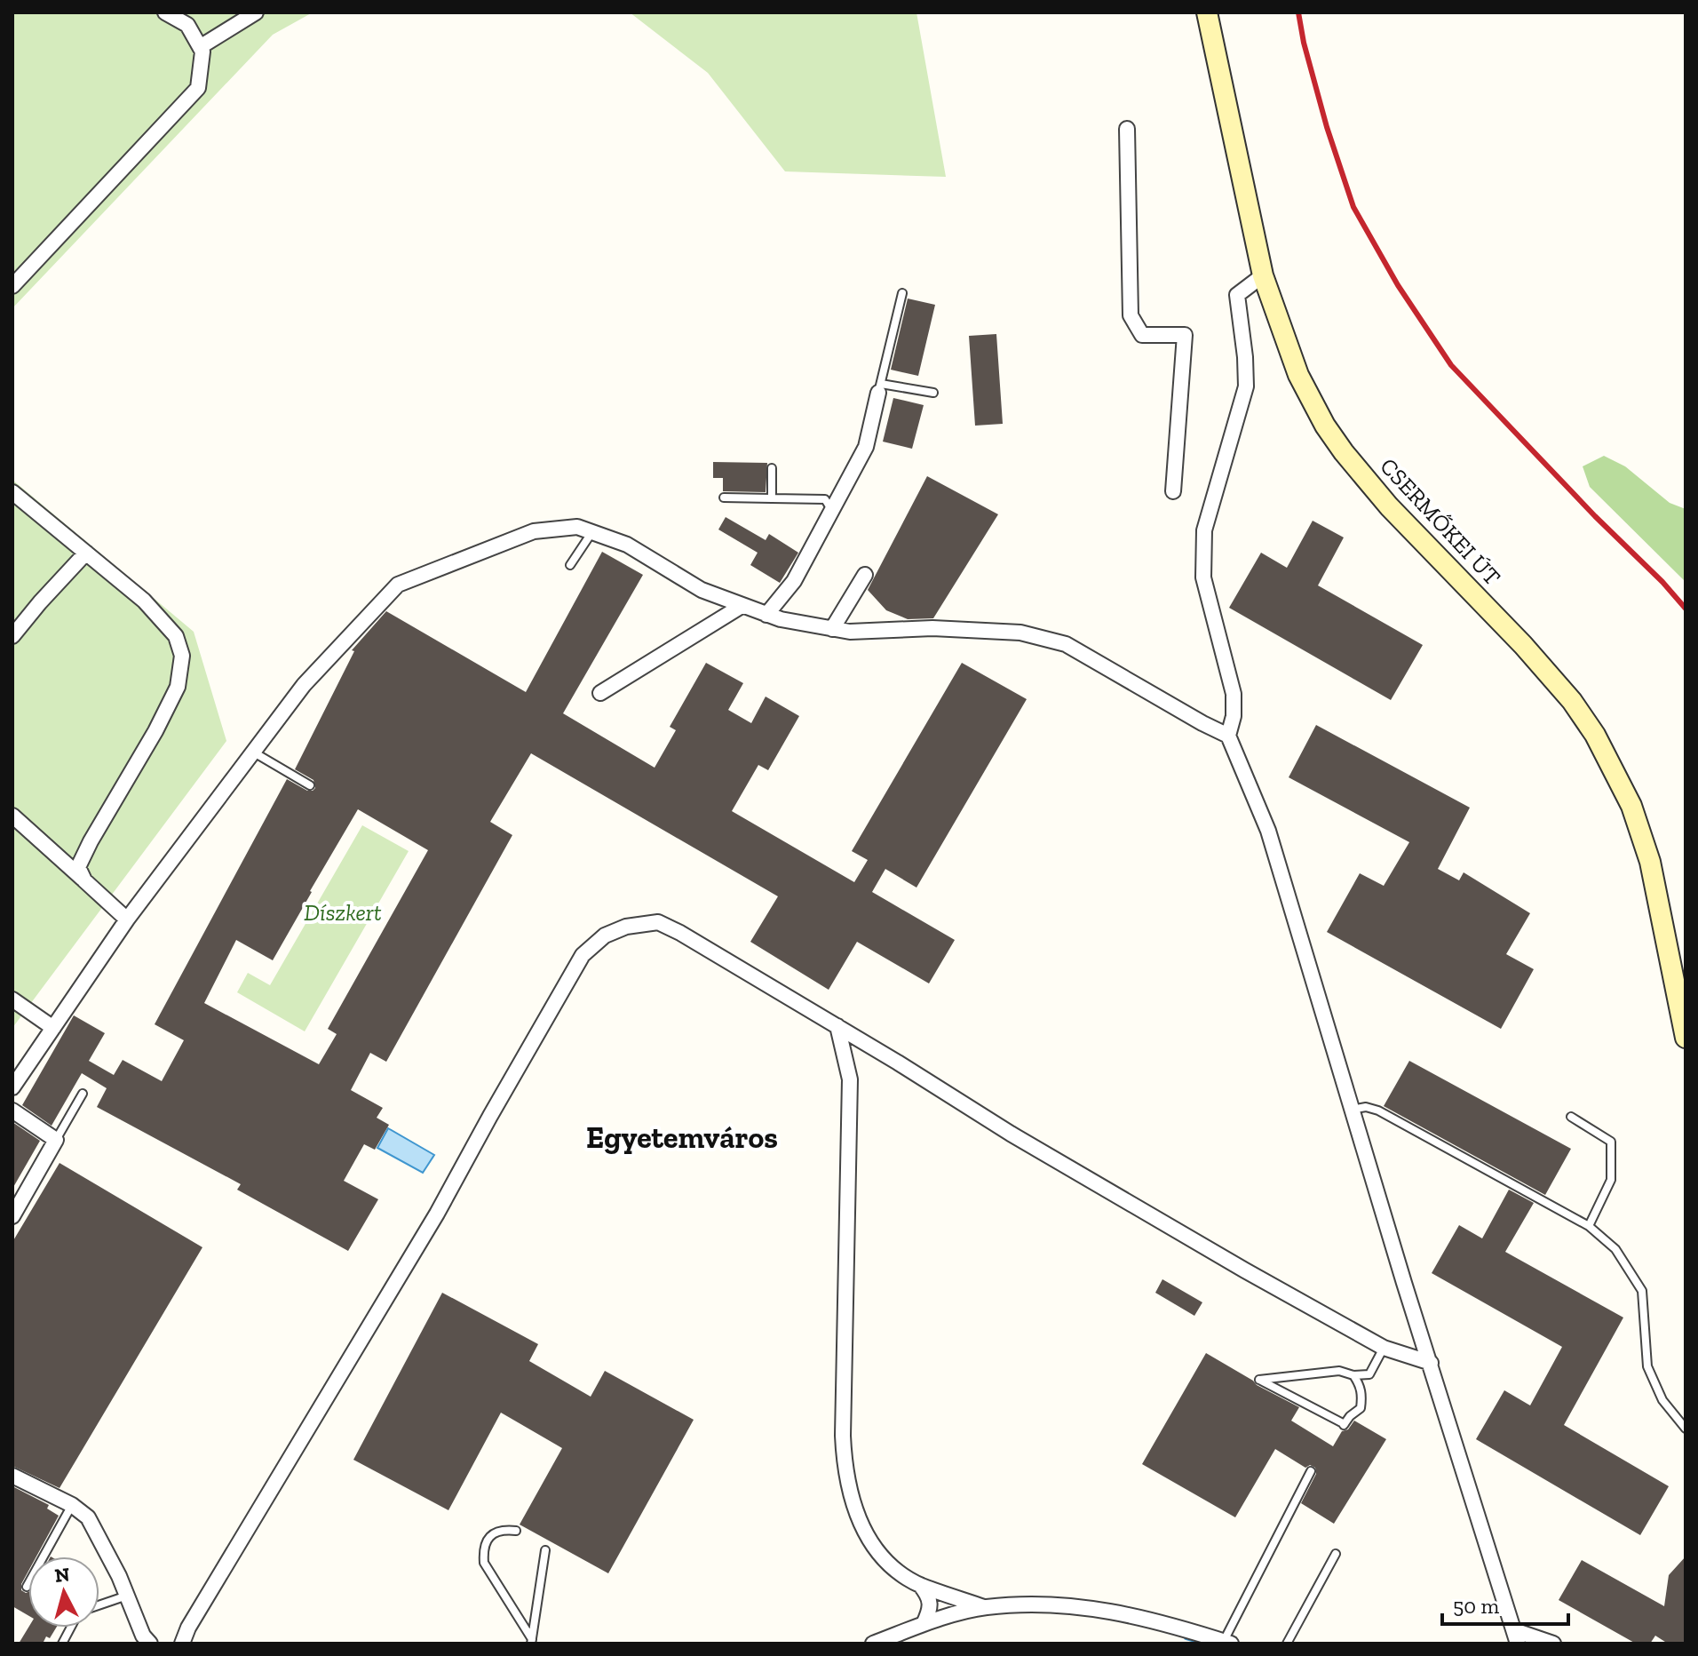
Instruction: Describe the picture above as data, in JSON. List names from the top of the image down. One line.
{"streets":{"main road":["CSERMŐKEI ÚT"]},"districts":["Egyetemváros"],"parks":["Díszkert"],"scale_bar":"50 m","north":"top"}
